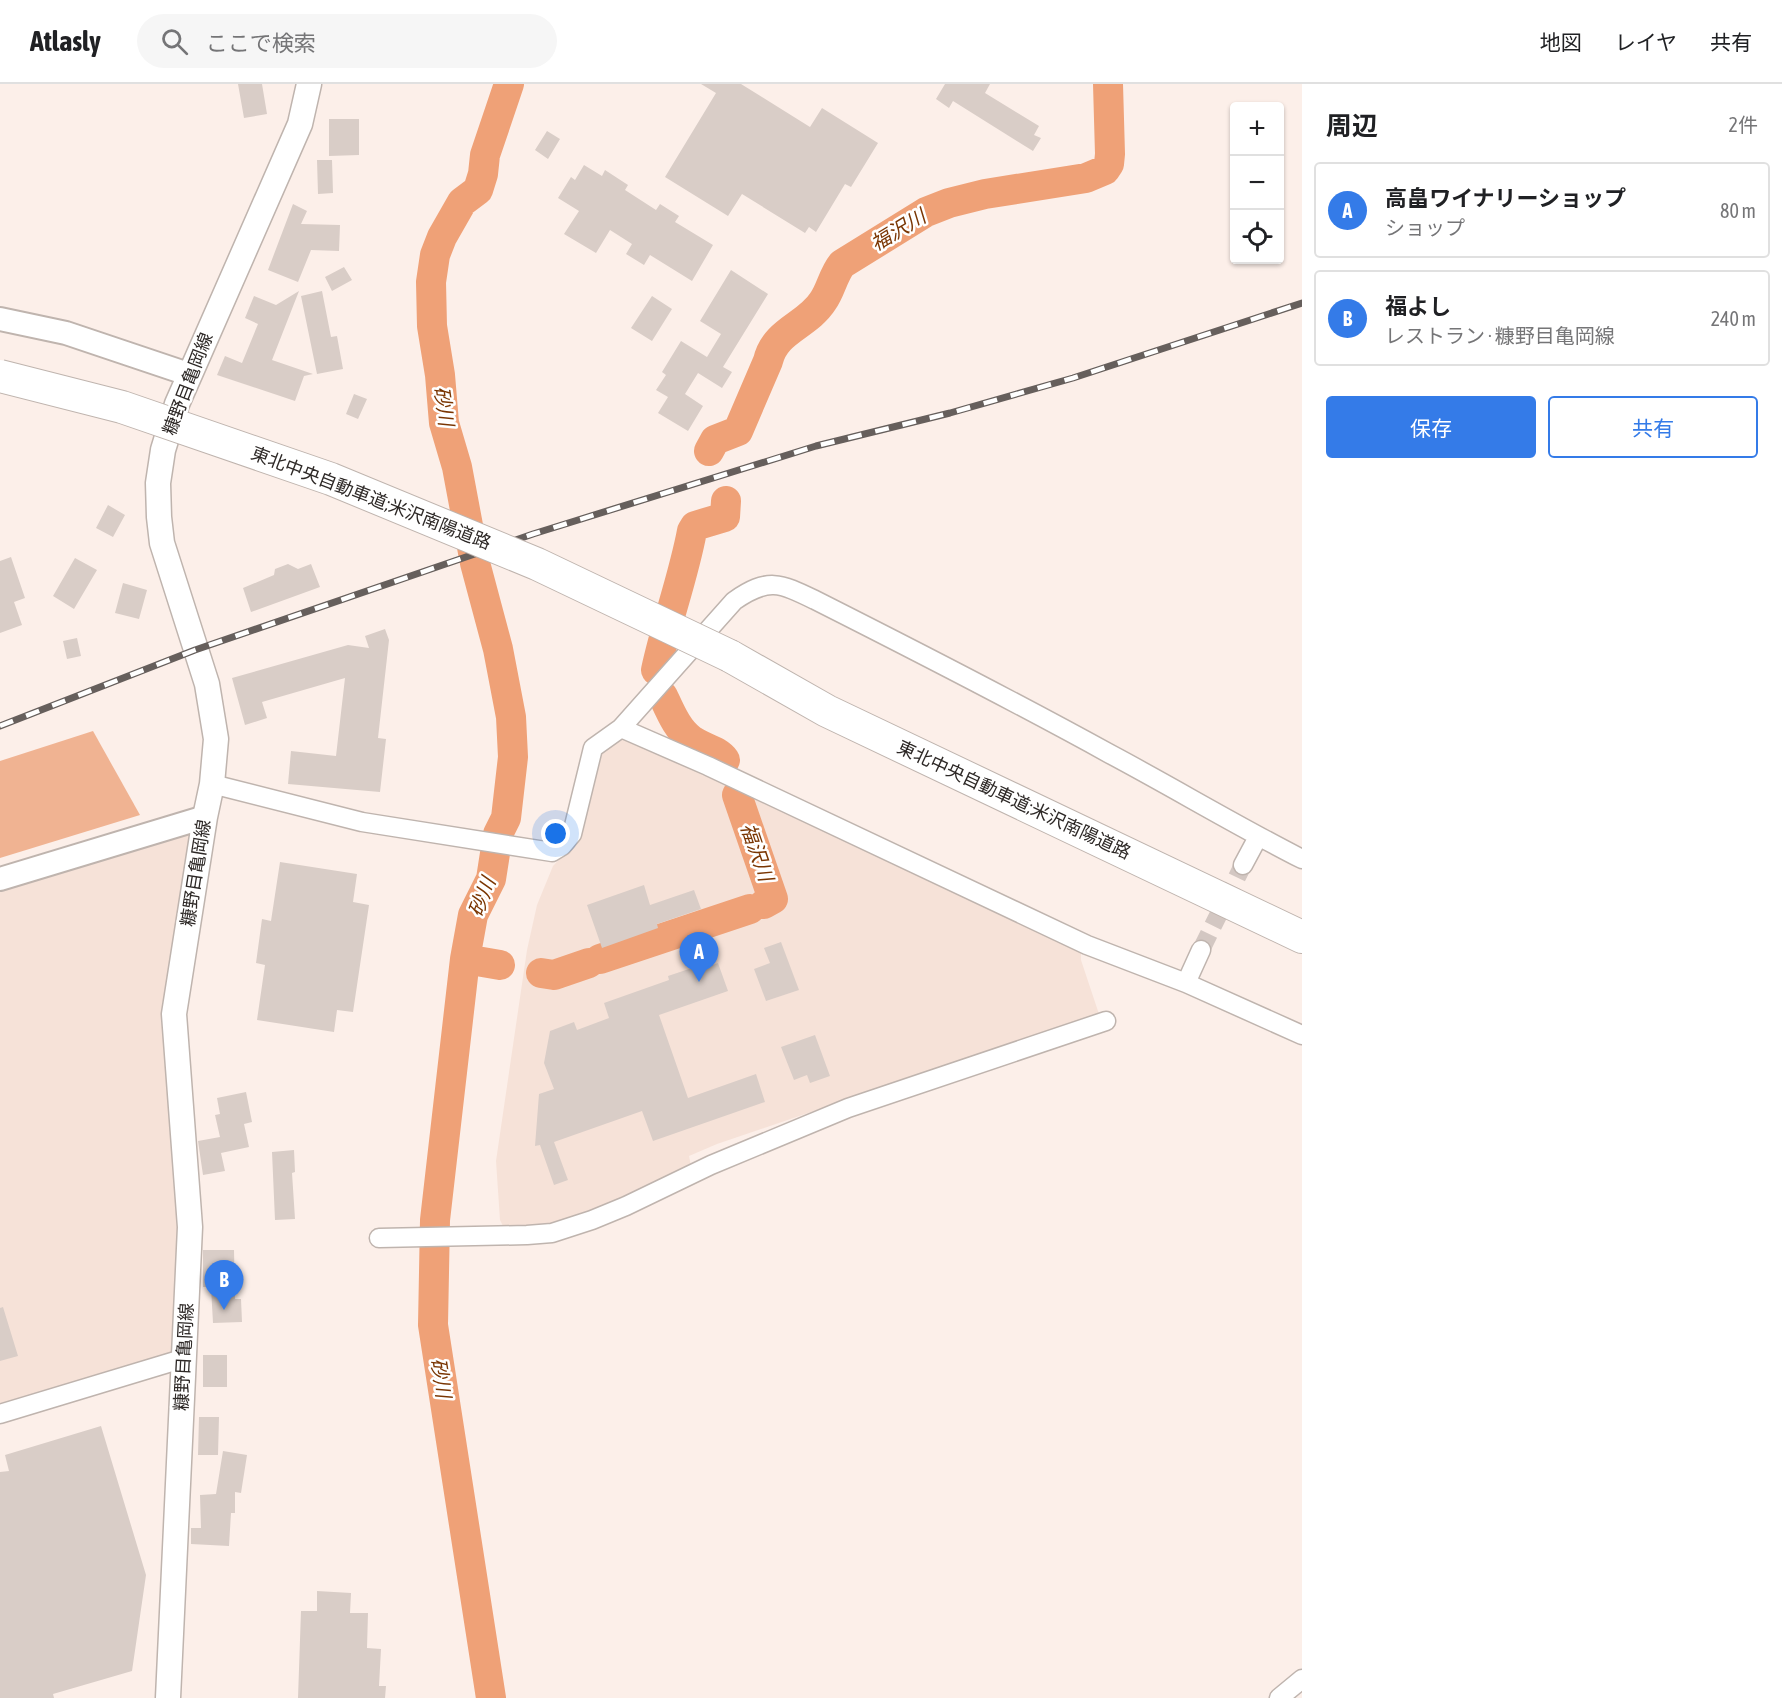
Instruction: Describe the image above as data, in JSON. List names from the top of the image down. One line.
{"streets":{"highway":["東北中央自動車道;米沢南陽道路"],"main road":["糠野目亀岡線"]},"water":["福沢川","砂川"],"page":{"header":"Atlasly","search":"ここで検索","nav":["地図","レイヤ","共有"],"heading":["周辺","2件"],"map_buttons":["+","−"],"list":[{"mark":"A","name":"高畠ワイナリーショップ","note":"ショップ","value":"80 m"},{"mark":"B","name":"福よし","note":"レストラン · 糠野目亀岡線","value":"240 m"}],"buttons":["保存","共有"],"pins":["A","B"]}}
